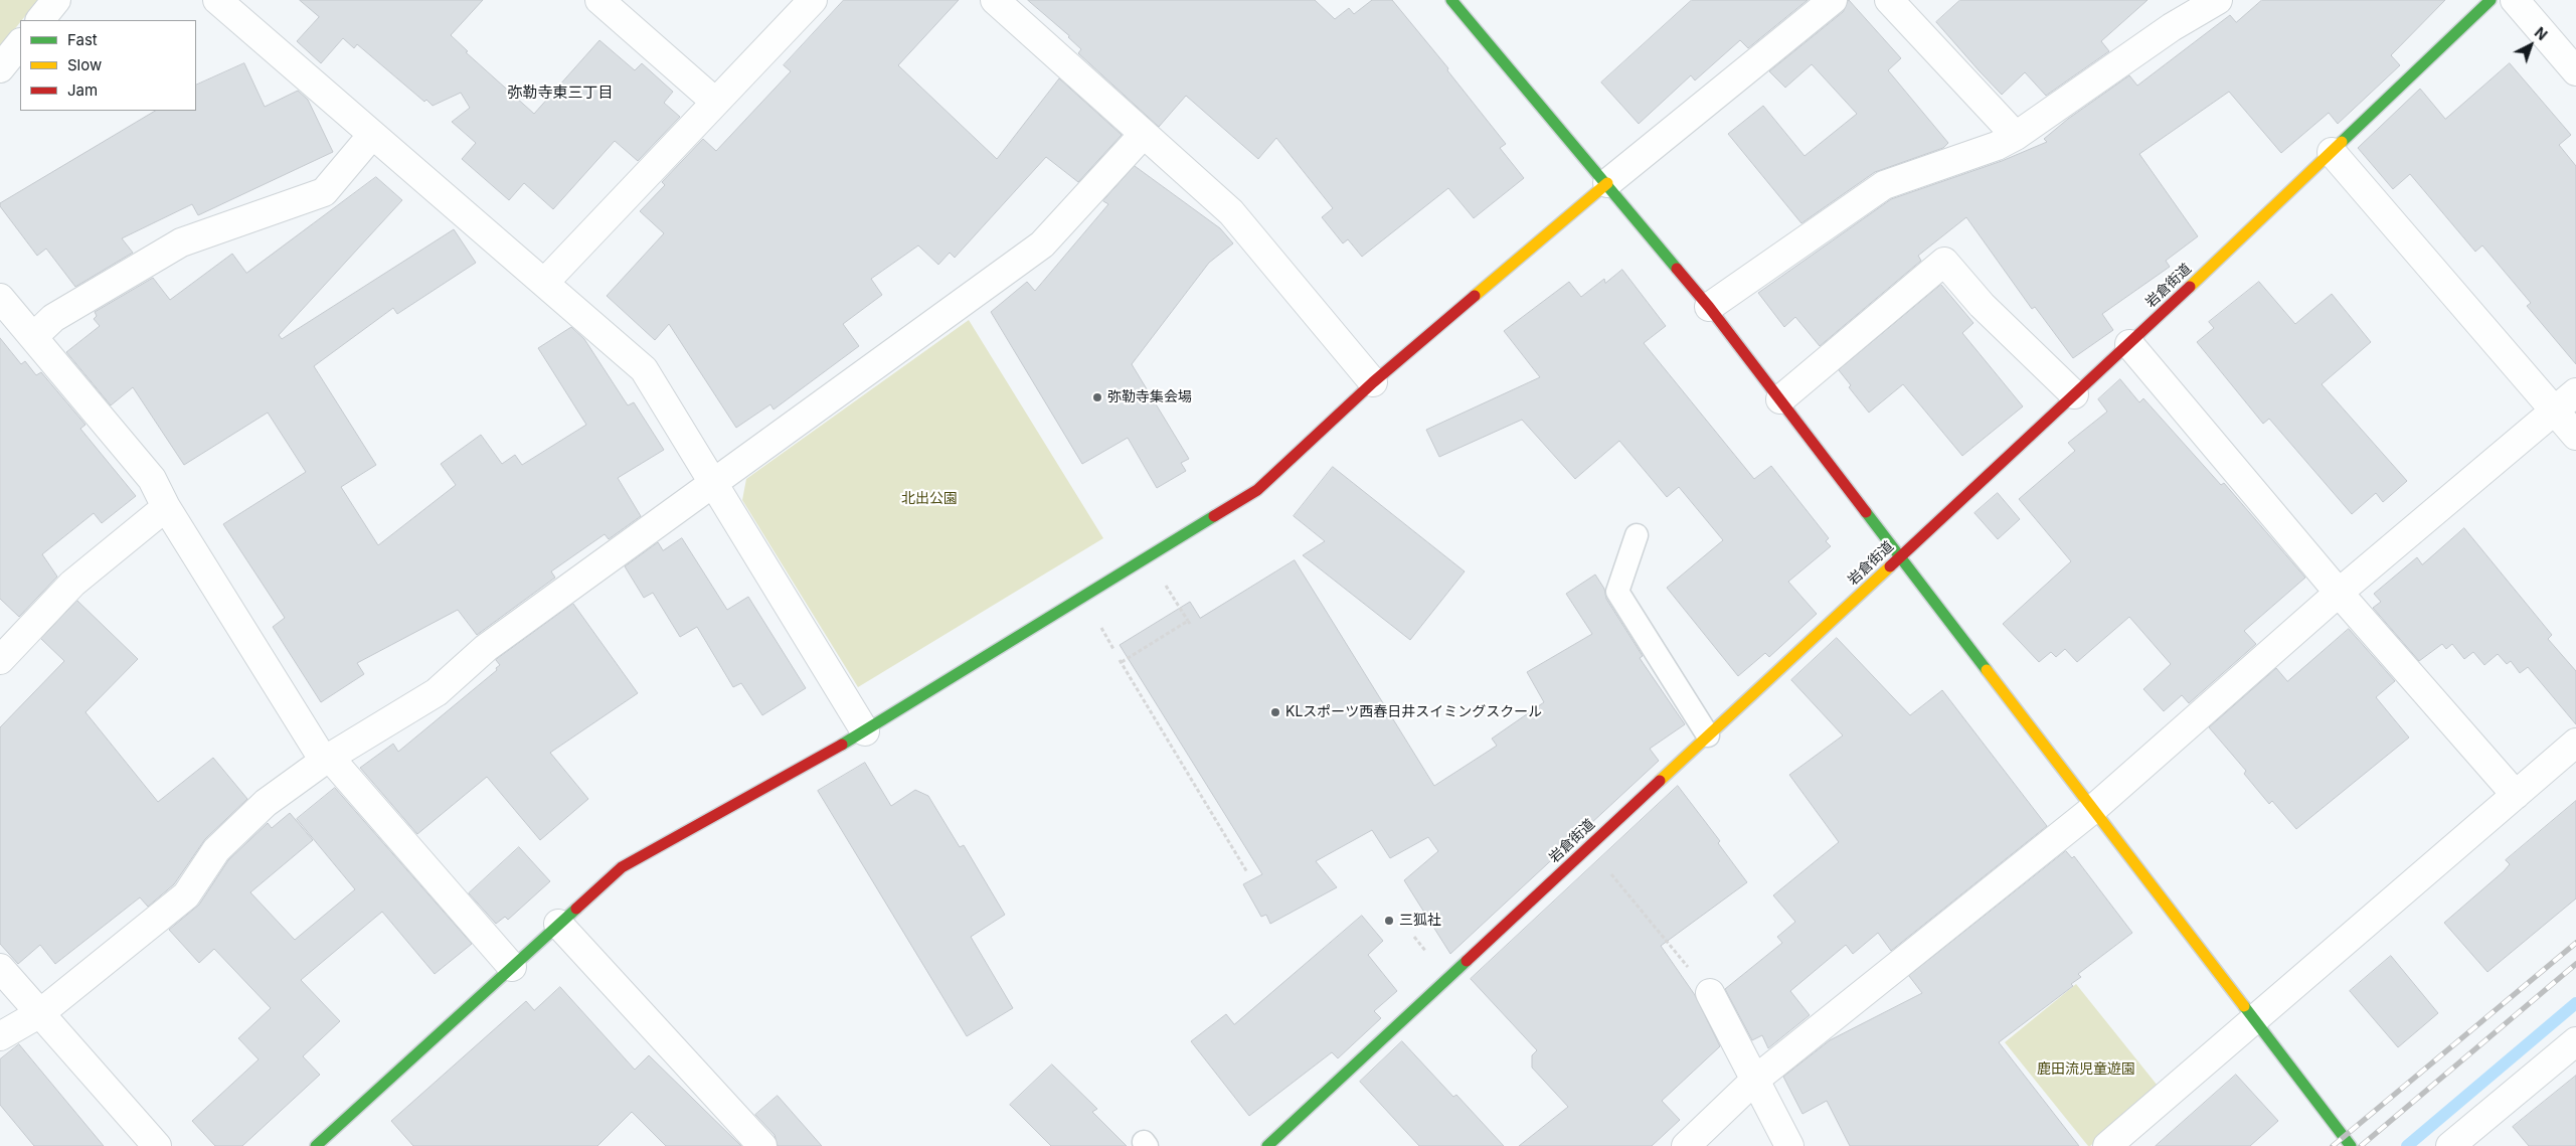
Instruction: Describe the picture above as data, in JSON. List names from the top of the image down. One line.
{"streets":{"street":["岩倉街道"]},"districts":["弥勒寺東三丁目"],"parks":["北出公園","鹿田流児童遊園"],"places":["弥勒寺集会場","KLスポーツ西春日井スイミングスクール","三狐社"],"legend":["Fast","Slow","Jam"],"north":"top right"}
